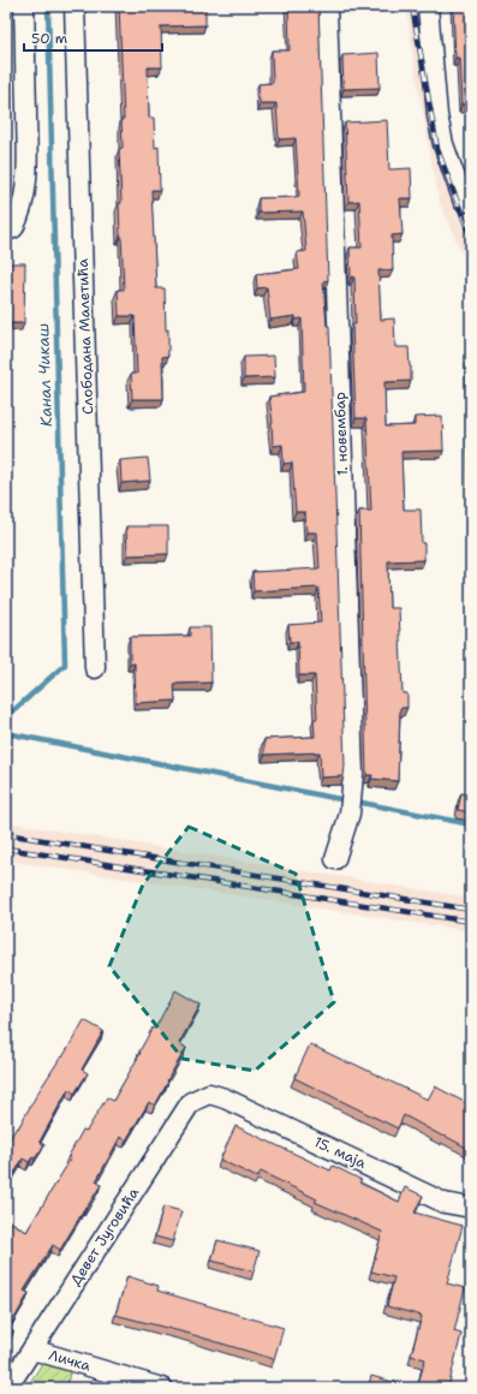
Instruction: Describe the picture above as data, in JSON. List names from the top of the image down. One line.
{"streets":{"street":["Слободана Малетића","1. новембар","15. маја","Девет Југовића","Личка"]},"crossings":[["15. маја","Девет Југовића"],["Девет Југовића","Личка"]],"water":["Канал Чикаш"],"scale_bar":"50 m"}
